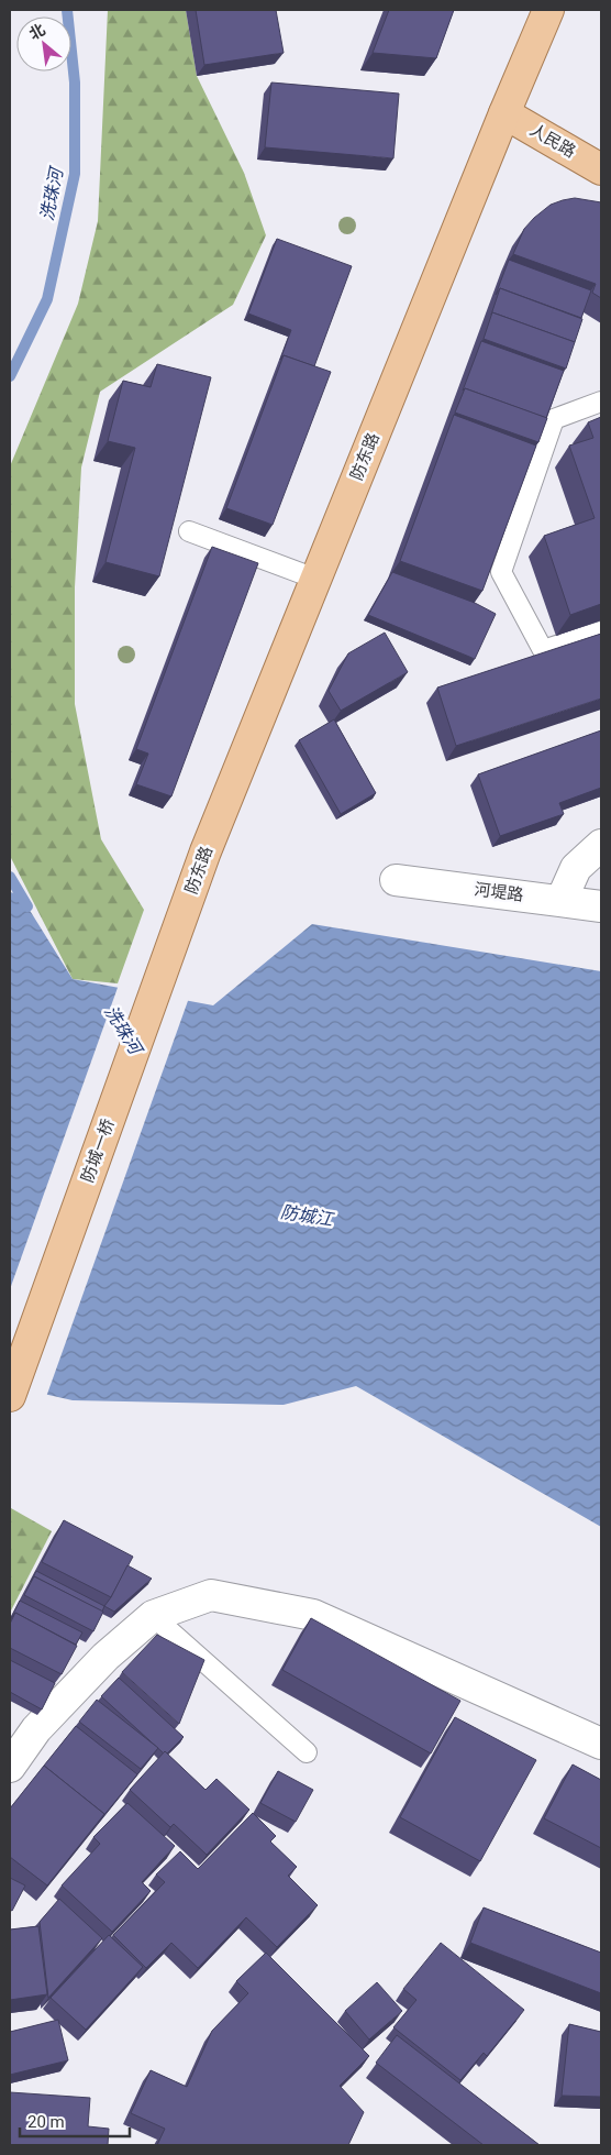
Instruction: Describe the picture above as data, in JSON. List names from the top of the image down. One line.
{"streets":{"main road":["人民路","防东路","防城一桥"],"street":["河堤路"]},"crossings":[["人民路","防东路"],["防东路","防城一桥"]],"water":["洗珠河","防城江"],"scale_bar":"20 m","north":"top left"}
